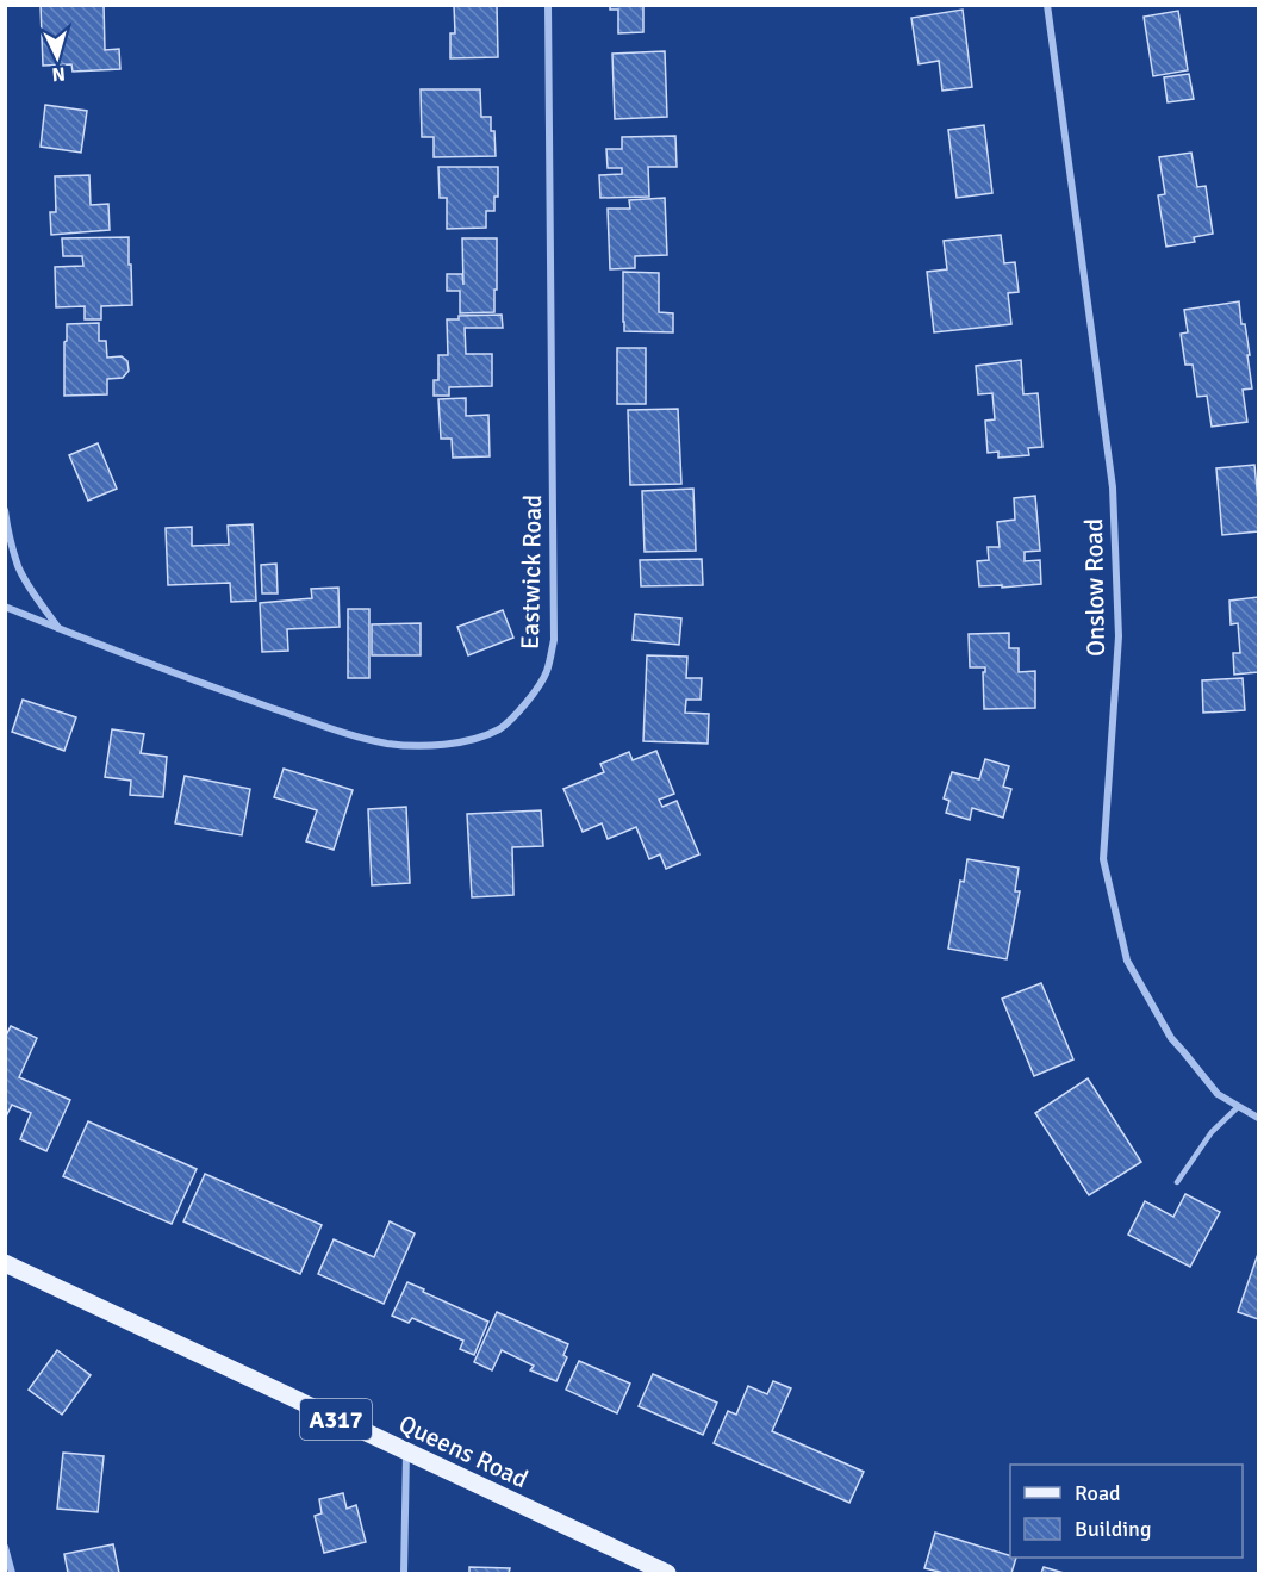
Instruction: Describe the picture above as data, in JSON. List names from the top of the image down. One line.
{"streets":{"main road":["A317","Queens Road"],"street":["Eastwick Road","Onslow Road"]},"legend":["Road","Building"],"north":"bottom"}
